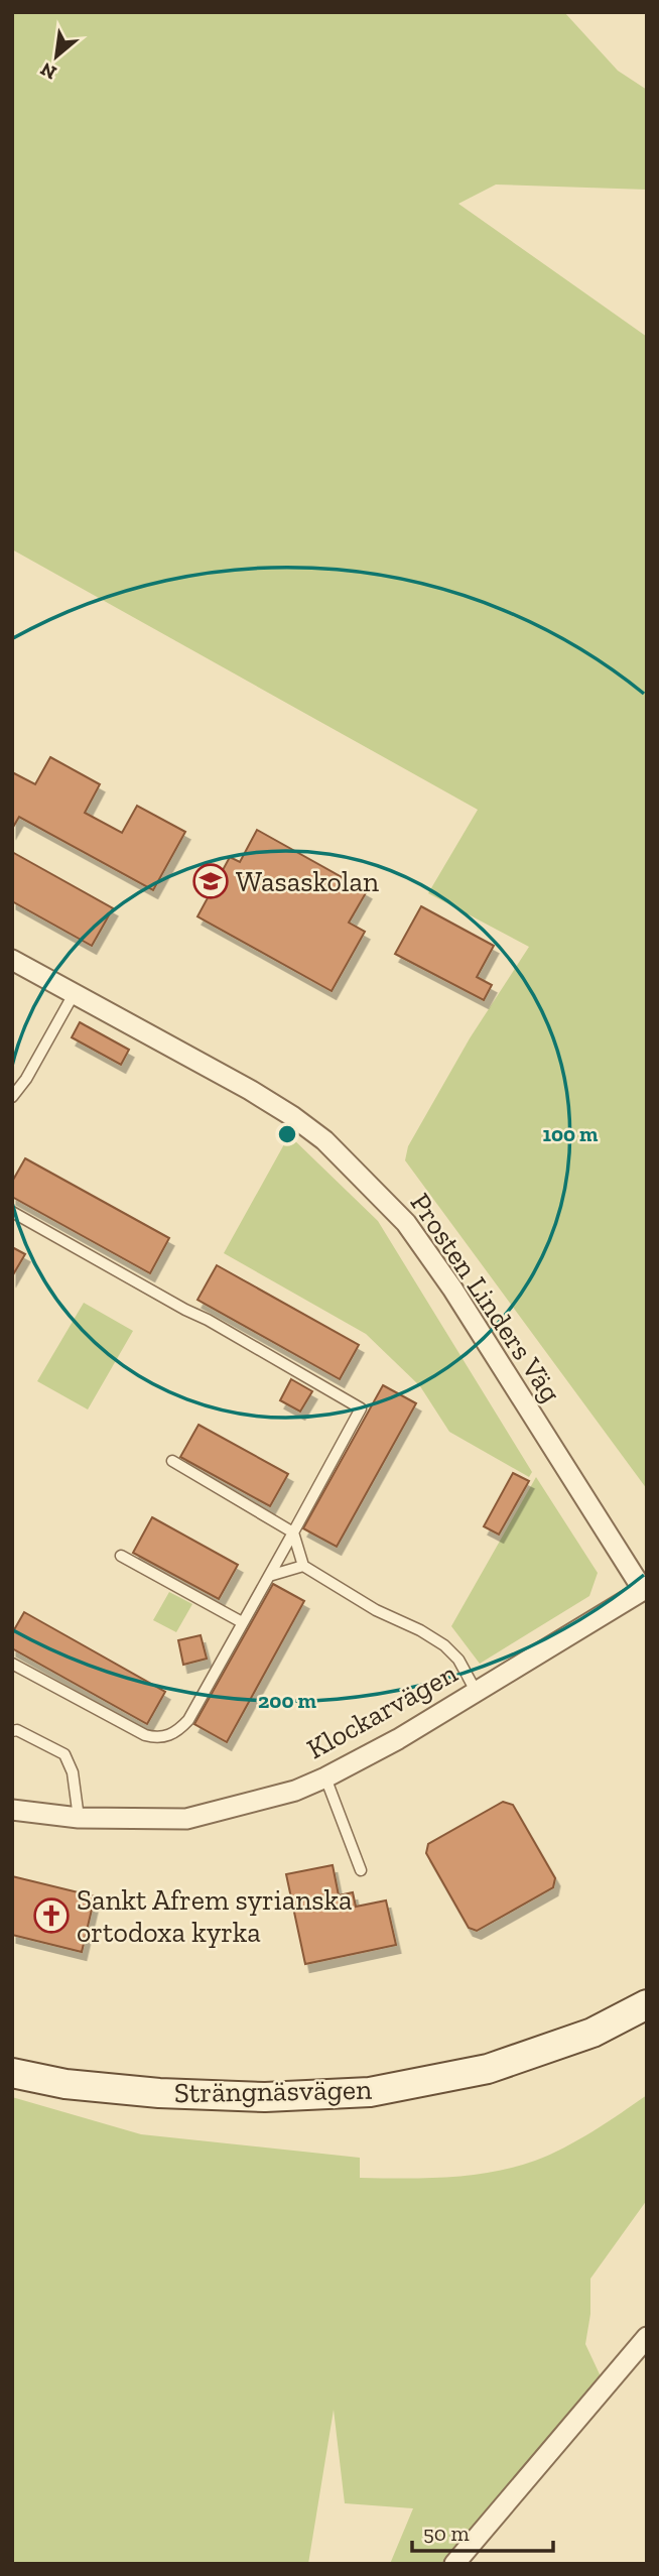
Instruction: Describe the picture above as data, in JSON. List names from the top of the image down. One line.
{"streets":{"main road":["Strängnäsvägen"],"street":["Prosten Linders Väg","Klockarvägen"]},"crossings":[["Prosten Linders Väg","Klockarvägen"]],"places":{"school or university":["Wasaskolan"],"church":["Sankt Afrem syrianska ortodoxa kyrka"]},"scale_bar":"50 m","north":"bottom left","rings":["100 m","200 m"]}
